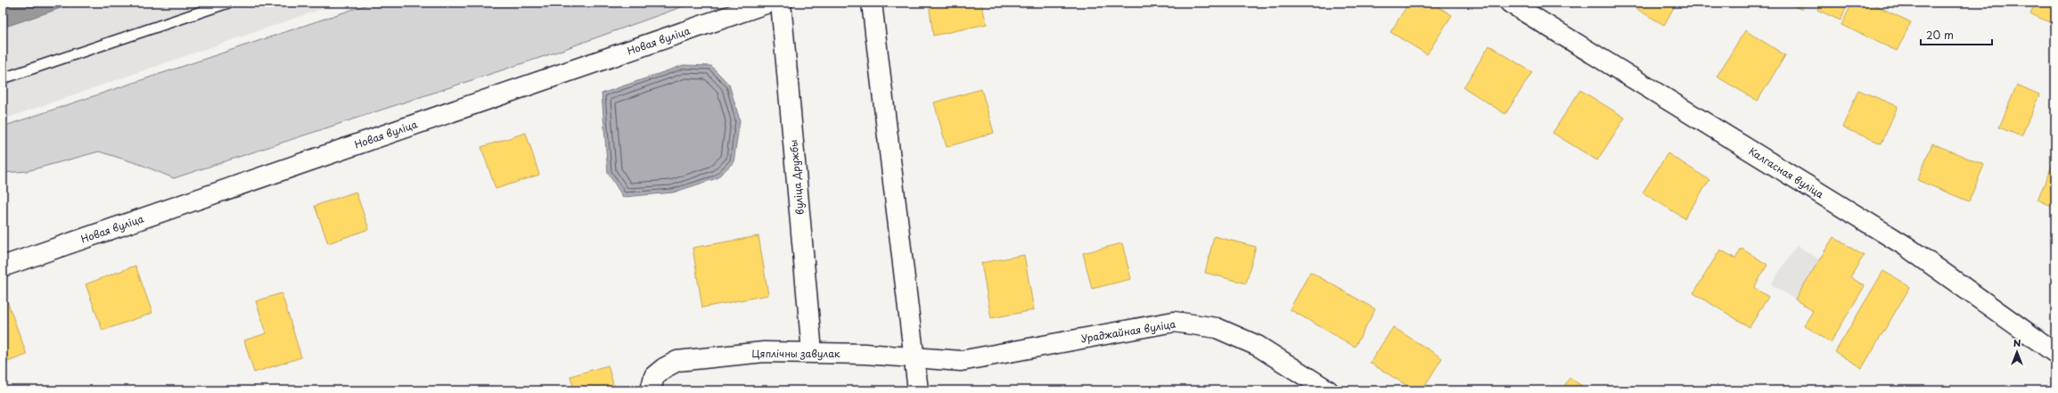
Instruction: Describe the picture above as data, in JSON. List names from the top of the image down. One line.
{"streets":{"street":["Новая вуліца","Калгасная вуліца","вуліца Дружбы","Ураджайная вуліца","Цяплічны завулак"]},"crossings":[["вуліца Дружбы","Цяплічны завулак"],["Ураджайная вуліца","Цяплічны завулак"]],"scale_bar":"20 m","north":"top"}
